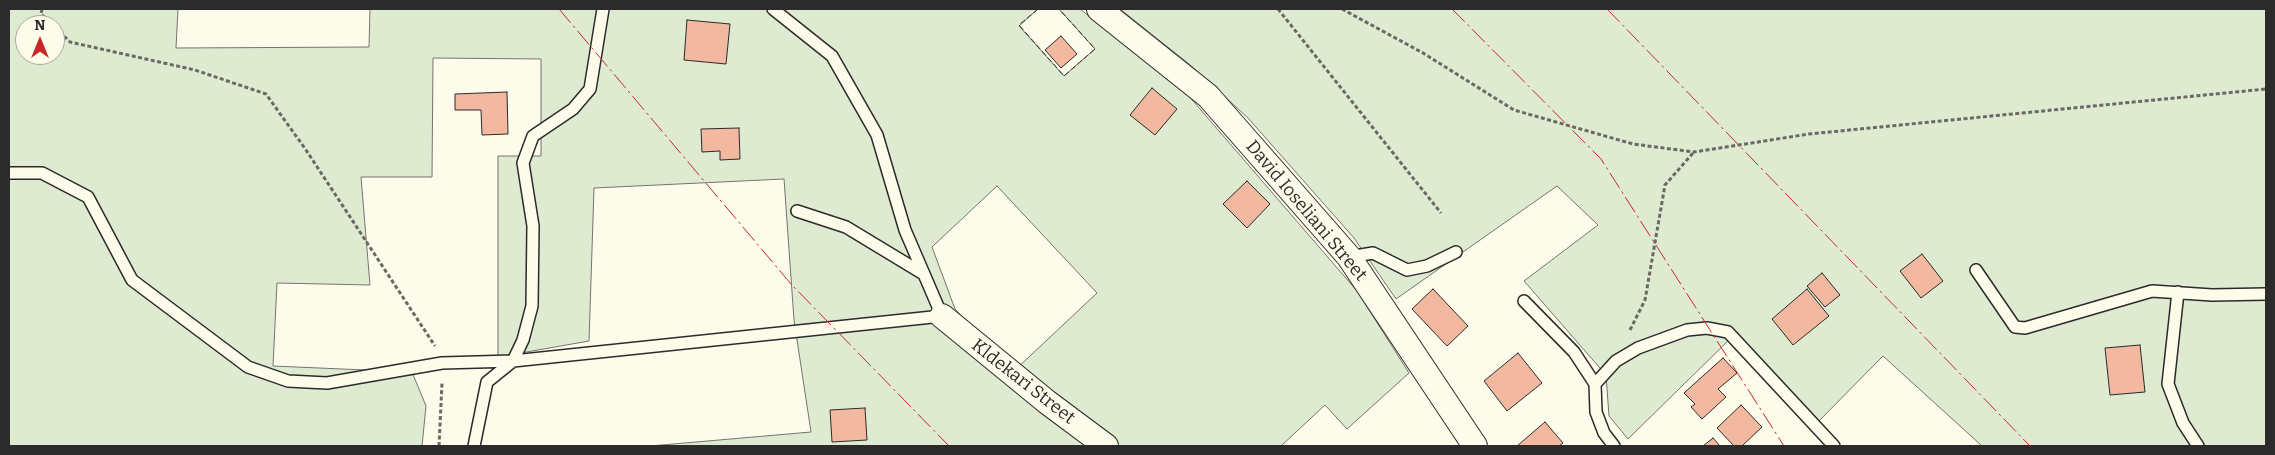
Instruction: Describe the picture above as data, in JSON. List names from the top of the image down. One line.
{"streets":{"street":["David Ioseliani Street","Kldekari Street"]},"north":"top"}
